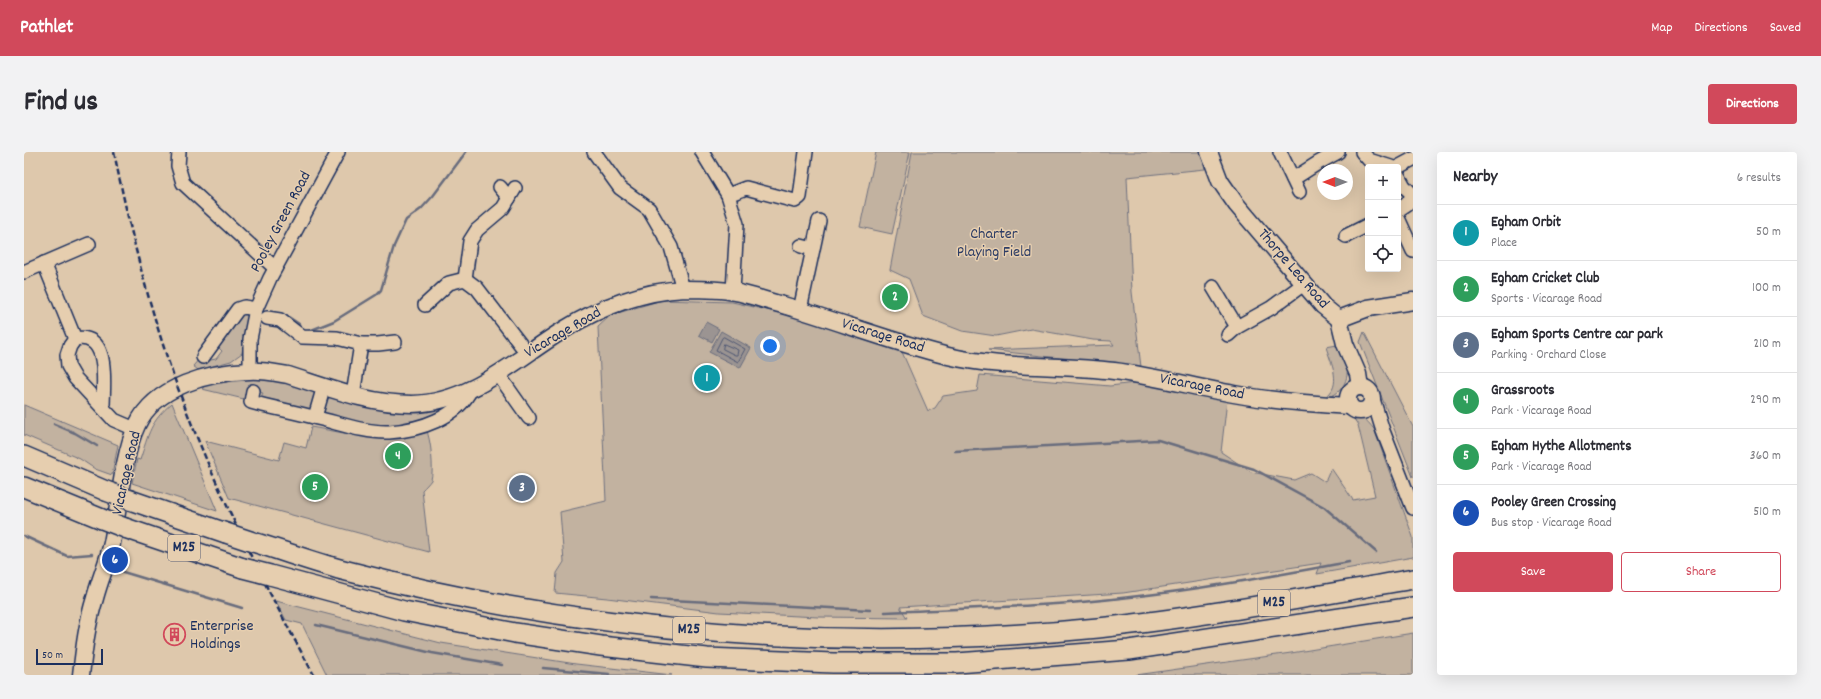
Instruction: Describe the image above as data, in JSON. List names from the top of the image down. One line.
{"streets":{"highway":["M25"],"main road":["Thorpe Lea Road","Vicarage Road"],"street":["Pooley Green Road"]},"crossings":[["Pooley Green Road","Vicarage Road"]],"parks":["Charter Playing Field"],"places":{"building":["Enterprise Holdings"]},"scale_bar":"50 m","north":"left","page":{"header":"Pathlet","nav":["Map","Directions","Saved"],"title":"Find us","buttons":["Directions",["Save","Share"]],"heading":["Nearby","6 results"],"map_buttons":["+","−"],"list":[{"mark":"1","name":"Egham Orbit","note":"Place","value":"50 m"},{"mark":"2","name":"Egham Cricket Club","note":"Sports · Vicarage Road","value":"100 m"},{"mark":"3","name":"Egham Sports Centre car park","note":"Parking · Orchard Close","value":"210 m"},{"mark":"4","name":"Grassroots","note":"Park · Vicarage Road","value":"290 m"},{"mark":"5","name":"Egham Hythe Allotments","note":"Park · Vicarage Road","value":"360 m"},{"mark":"6","name":"Pooley Green Crossing","note":"Bus stop · Vicarage Road","value":"510 m"}],"pins":["2","1","4","5","3","6"],"scale":"50 m"}}
